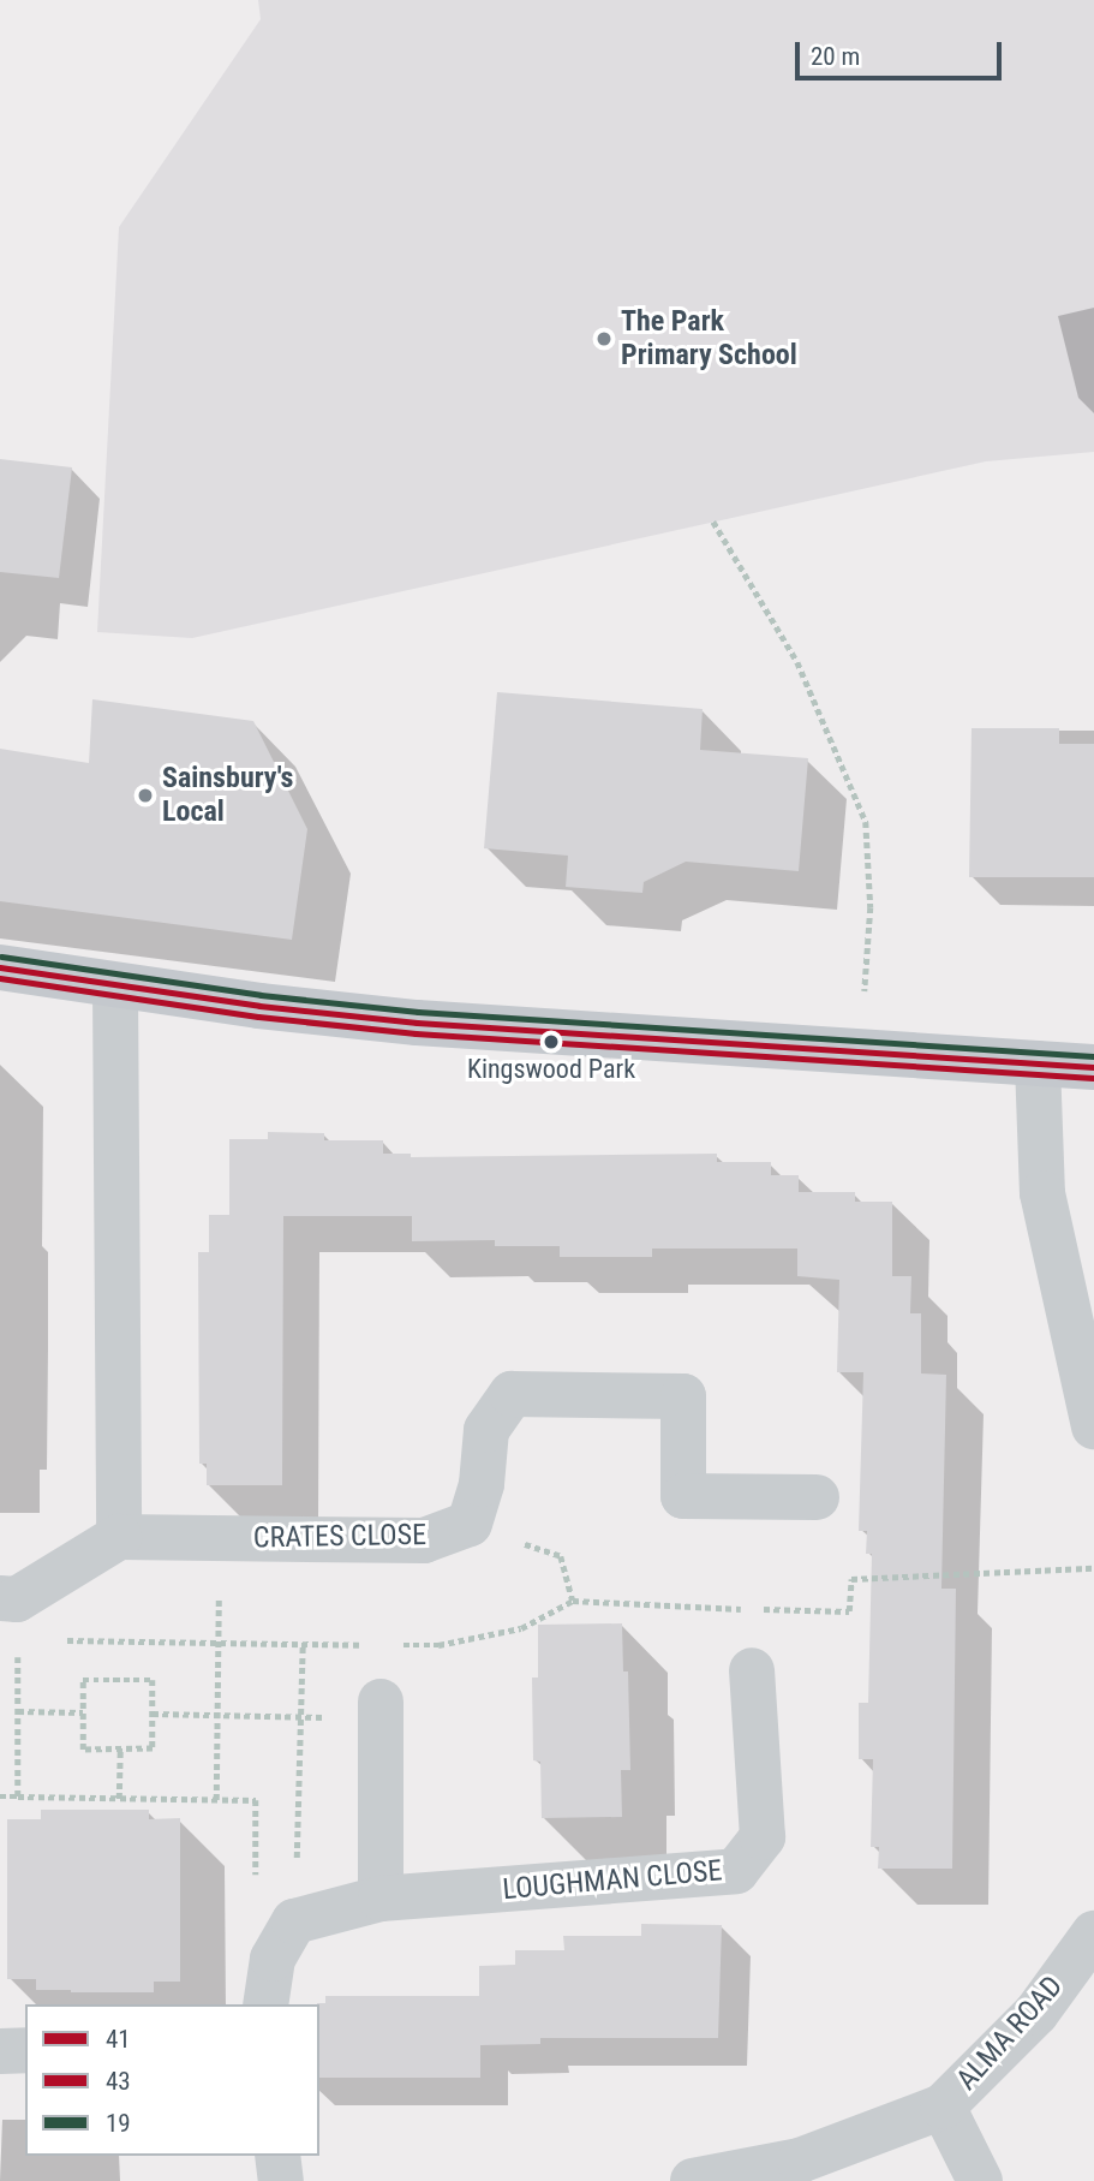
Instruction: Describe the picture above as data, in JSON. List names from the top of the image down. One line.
{"streets":{"street":["CRATES CLOSE","LOUGHMAN CLOSE","ALMA ROAD"]},"places":["The Park Primary School","Sainsbury's Local","Kingswood Park"],"lines":["transit line 19","transit line 41","transit line 43"],"legend":["41","43","19"],"scale_bar":"20 m"}
